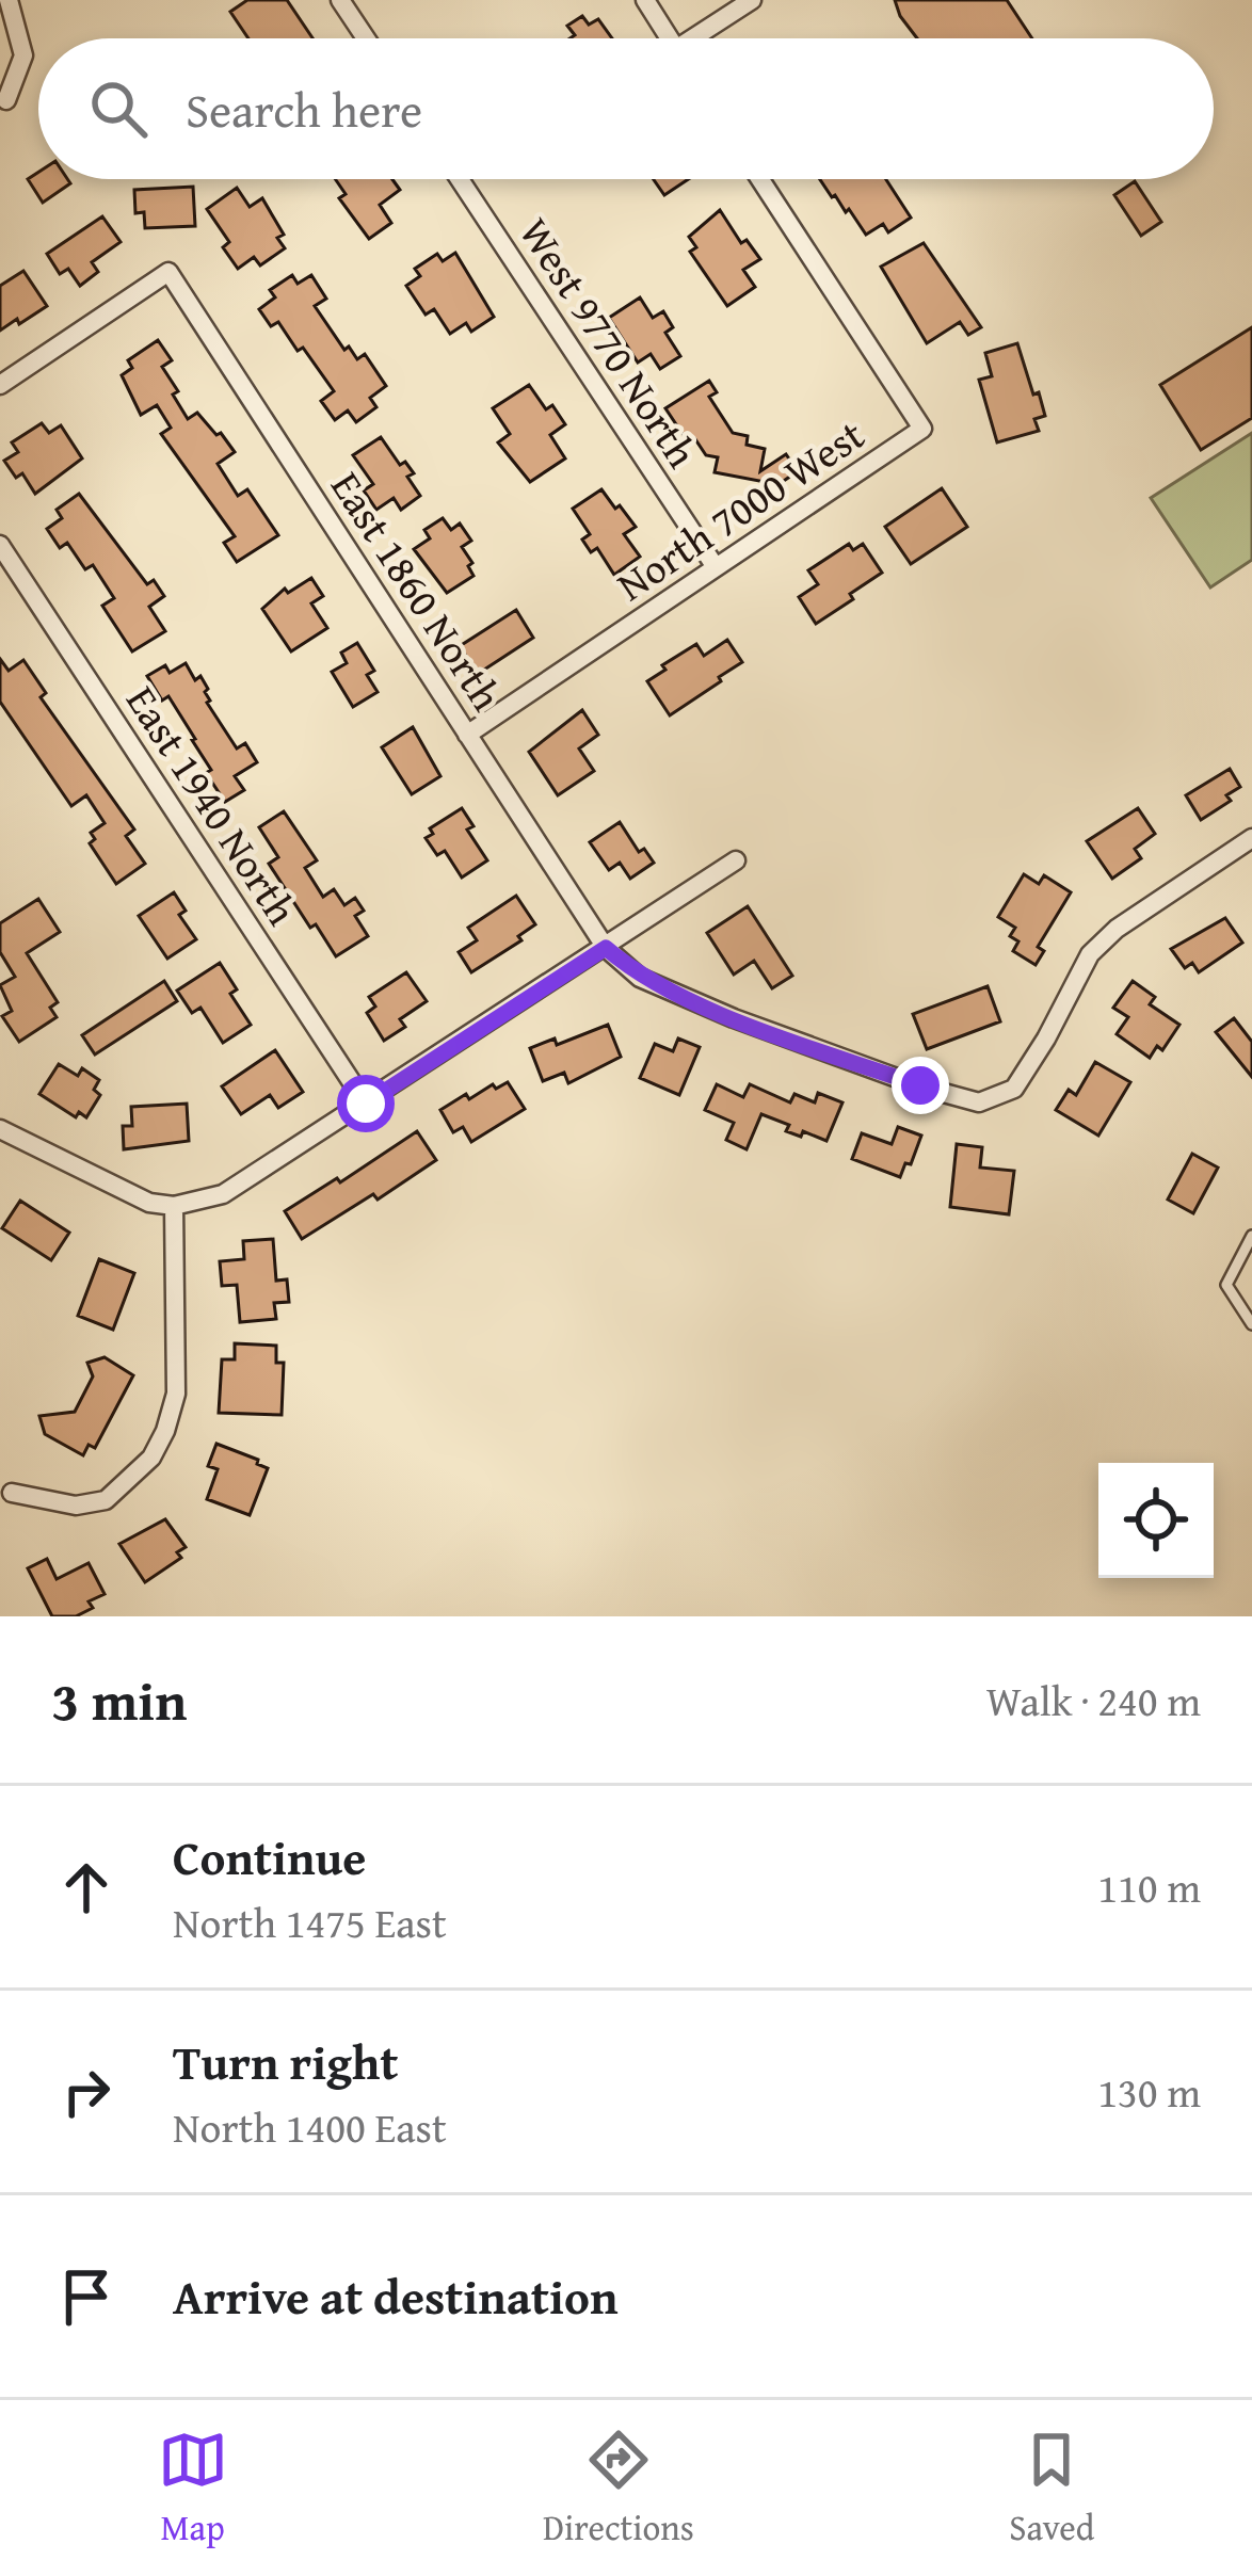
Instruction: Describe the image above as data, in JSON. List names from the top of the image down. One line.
{"streets":{"street":["West 9770 North","North 7000 West","East 1860 North","East 1940 North"]},"crossings":[["West 9770 North","North 7000 West"],["North 7000 West","East 1860 North"]],"page":{"search":"Search here","heading":["3 min","Walk · 240 m"],"list":[["Continue","North 1475 East","110 m"],["Turn right","North 1400 East","130 m"],"Arrive at destination"],"nav":["Map","Directions","Saved"]}}
